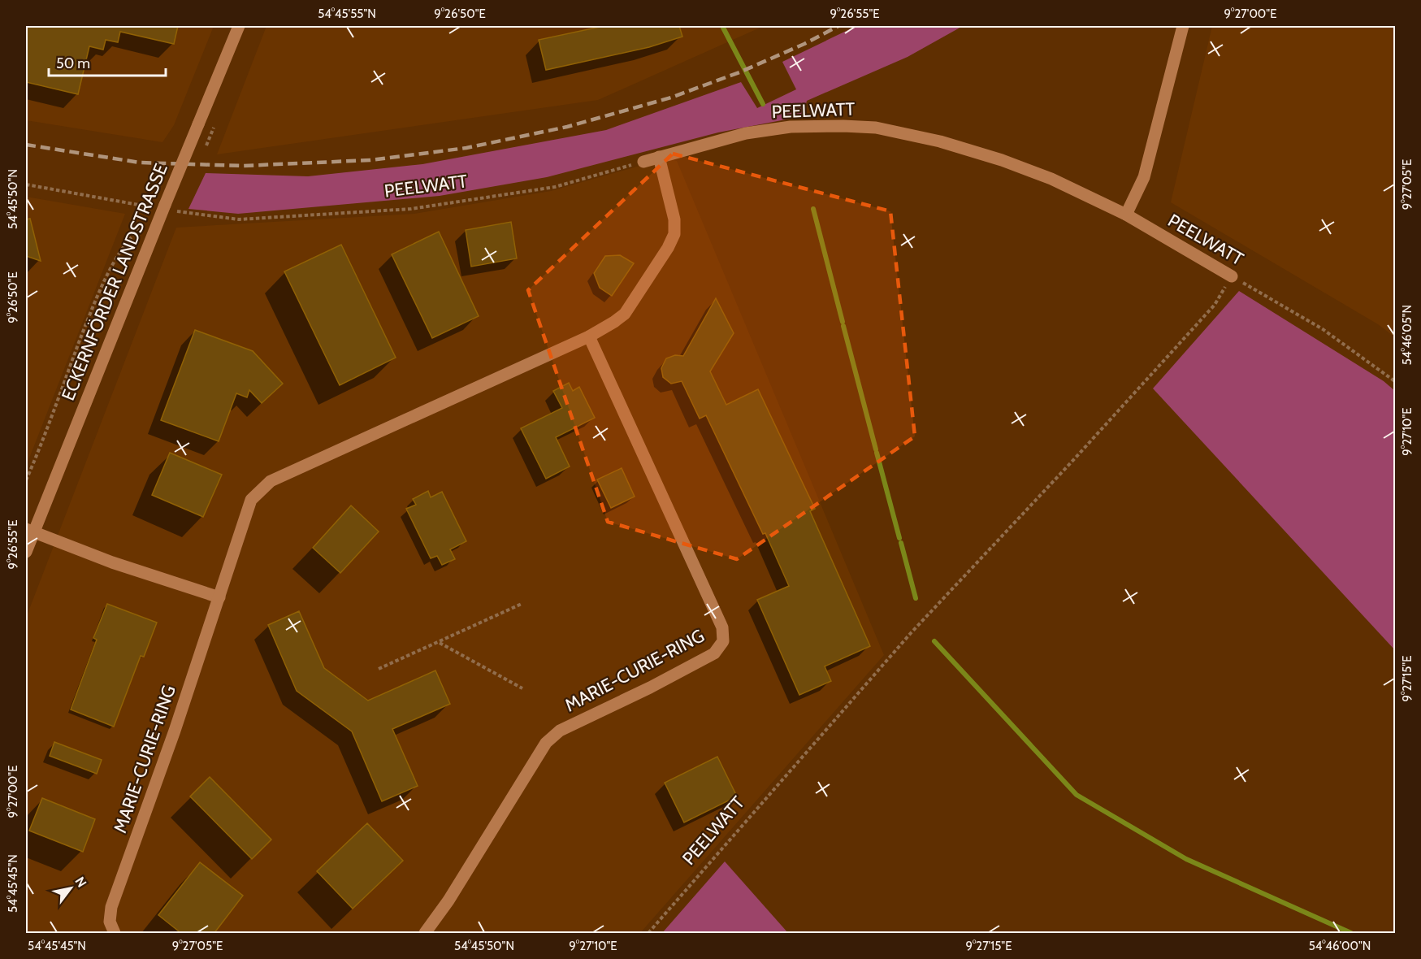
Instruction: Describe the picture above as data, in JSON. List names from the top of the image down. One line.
{"streets":{"street":["PEELWATT","ECKERNFÖRDER LANDSTRASSE","MARIE-CURIE-RING"]},"crossings":[["PEELWATT","MARIE-CURIE-RING"]],"scale_bar":"50 m","north":"top right","coordinates":["54°45'55\"N","9°26'50\"E","9°26'55\"E","9°27'00\"E","9°27'05\"E","54°45'50\"N","54°46'05\"N","9°27'10\"E","9°27'15\"E","54°45'45\"N","54°46'00\"N"]}
